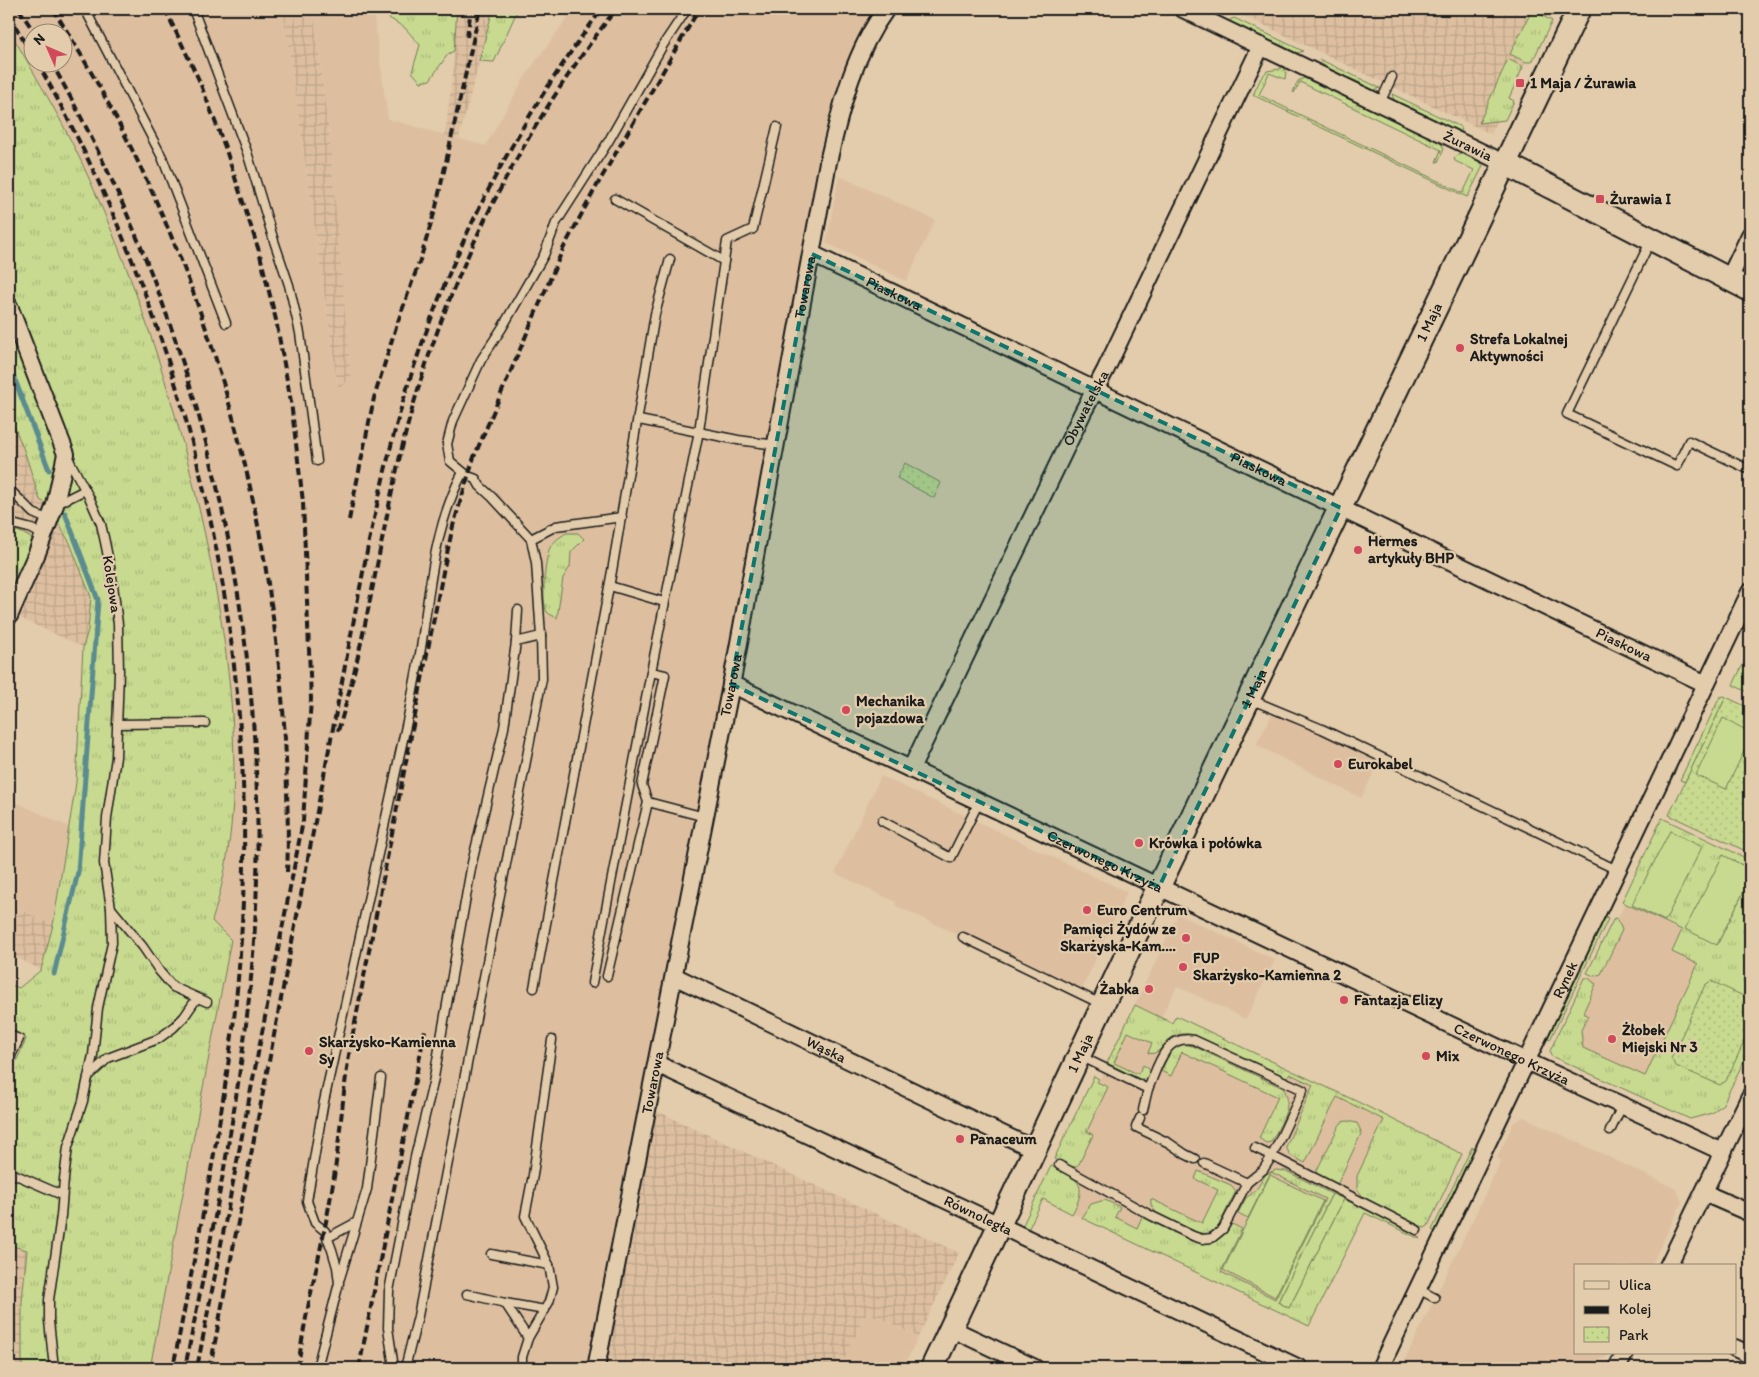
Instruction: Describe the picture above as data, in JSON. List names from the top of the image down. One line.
{"streets":{"street":["Żurawia","Towarowa","Piaskowa","1 Maja","Obywatelska","Kolejowa","Czerwonego Krzyża","Rynek","Wąska","Równoległa"]},"crossings":[["Żurawia","1 Maja"],["Żurawia","Obywatelska"],["Towarowa","Piaskowa"],["Towarowa","Czerwonego Krzyża"],["Towarowa","Wąska"],["Towarowa","Równoległa"],["Piaskowa","1 Maja"],["Piaskowa","Obywatelska"],["Piaskowa","Rynek"],["1 Maja","Czerwonego Krzyża"],["1 Maja","Wąska"],["1 Maja","Równoległa"],["Obywatelska","Czerwonego Krzyża"],["Czerwonego Krzyża","Rynek"]],"places":{"transit":["1 Maja / Żurawia","Żurawia I"],"other":["Strefa Lokalnej Aktywności","Hermes artykuły BHP","Mechanika pojazdowa","Eurokabel","Krówka i połówka","Euro Centrum","Pamięci Żydów ze Skarżyska-Kam.…","FUP Skarżysko-Kamienna 2","Żabka","Fantazja Elizy","Żłobek Miejski Nr 3","Skarżysko-Kamienna Sy","Mix","Panaceum"]},"legend":["Ulica","Kolej","Park"],"north":"top left"}
